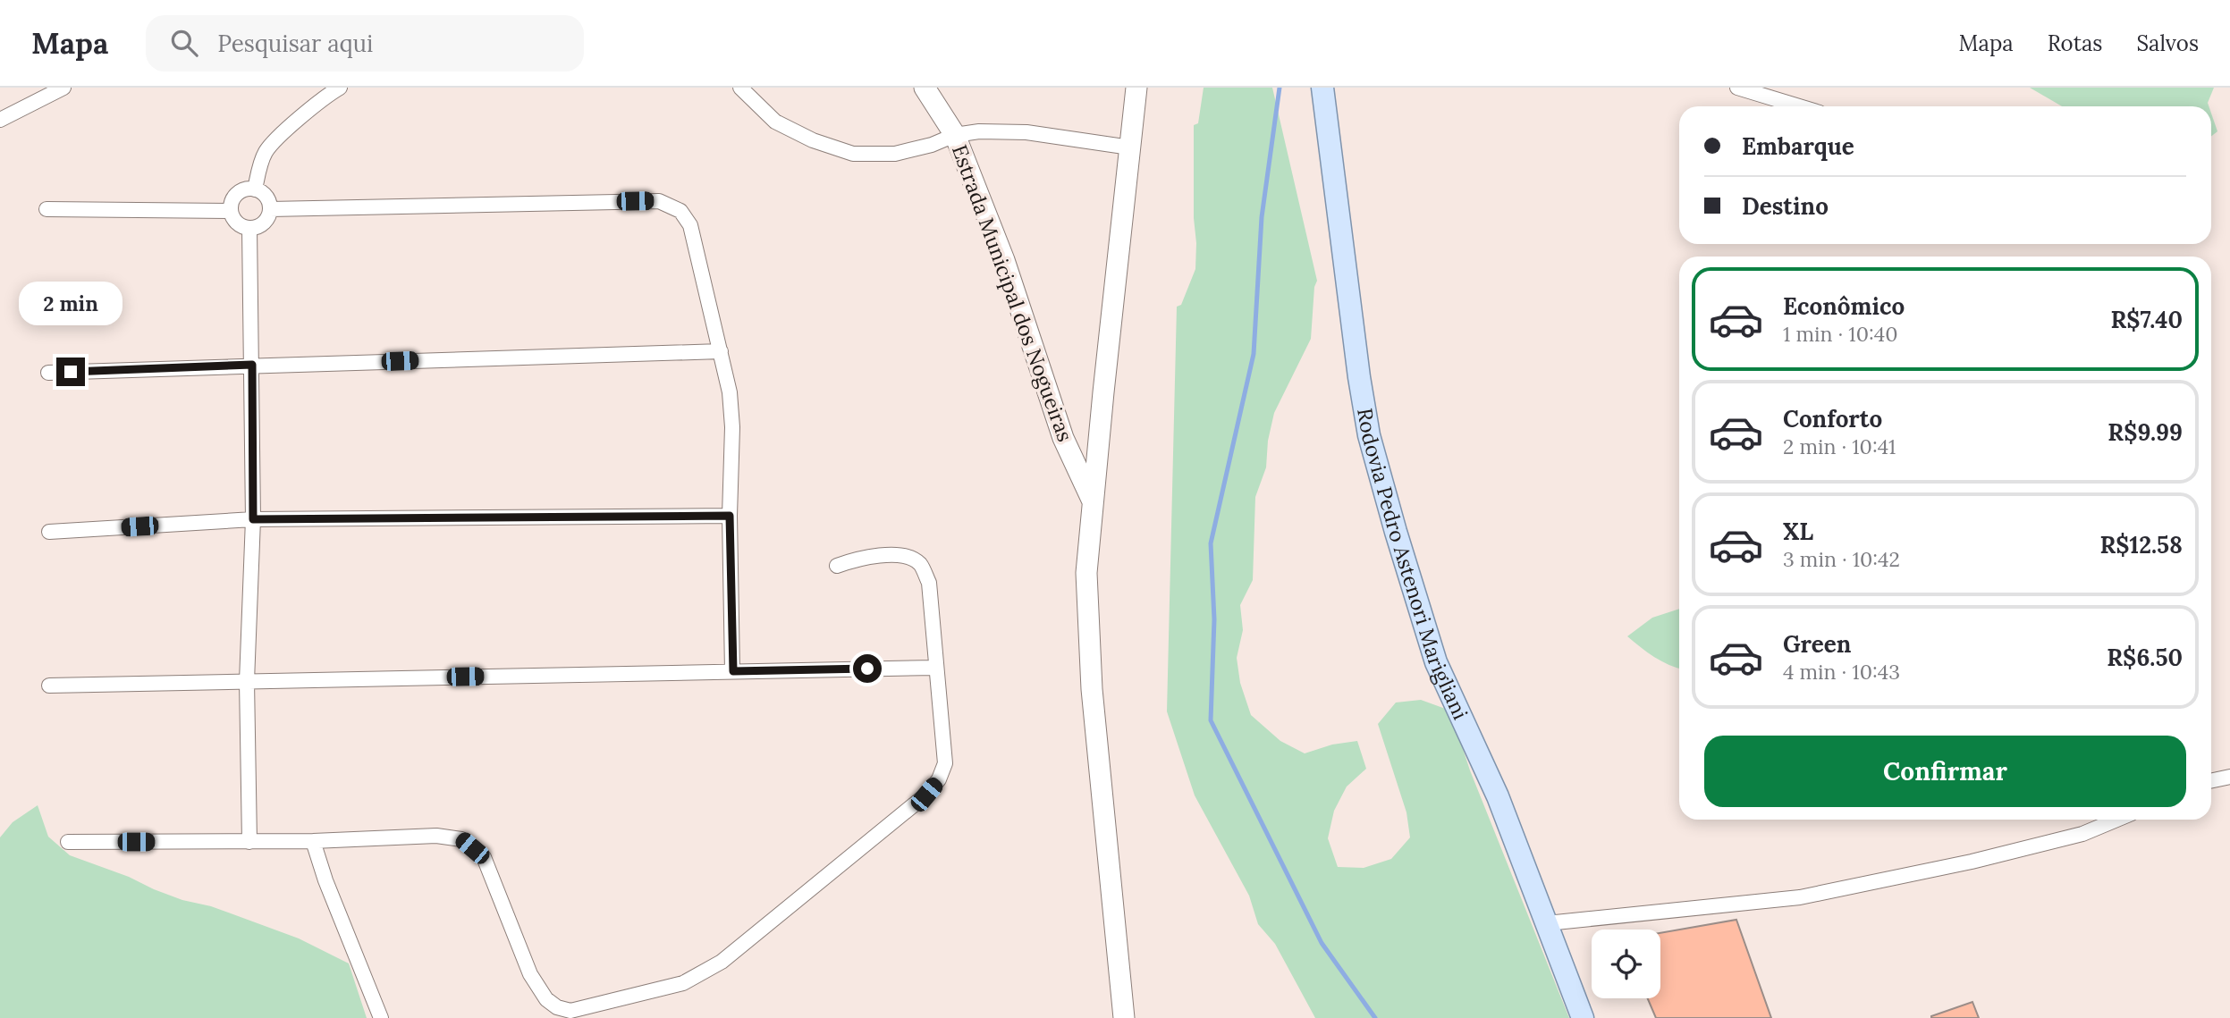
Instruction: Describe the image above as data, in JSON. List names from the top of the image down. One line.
{"streets":{"main road":["Rodovia Pedro Astenori Marigliani"],"street":["Estrada Municipal dos Nogueiras"]},"page":{"header":"Mapa","search":"Pesquisar aqui","nav":["Mapa","Rotas","Salvos"],"banner":["Embarque","Destino"],"list":[{"name":"Econômico","note":"1 min · 10:40","value":"R$7.40"},{"name":"Conforto","note":"2 min · 10:41","value":"R$9.99"},{"name":"XL","note":"3 min · 10:42","value":"R$12.58"},{"name":"Green","note":"4 min · 10:43","value":"R$6.50"}],"bubble":"2 min","buttons":"Confirmar"}}
